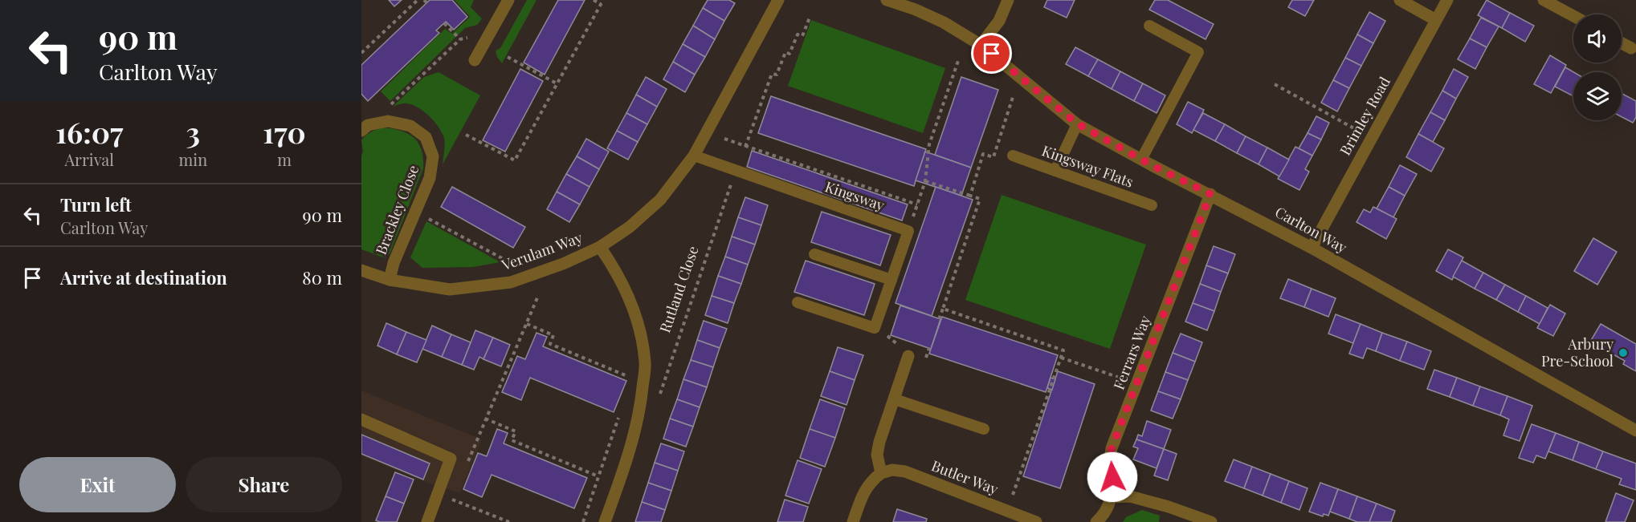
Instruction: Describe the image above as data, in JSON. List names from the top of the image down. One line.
{"streets":{"street":["Brimley Road","Brackley Close","Carlton Way","Verulam Way","Rutland Close","Ferrars Way","Butler Way"],"lane":["Kingsway Flats","Kingsway"]},"crossings":[["Brimley Road","Carlton Way"],["Kingsway","Verulam Way"],["Kingsway","Rutland Close"],["Brackley Close","Verulam Way"],["Carlton Way","Ferrars Way"],["Verulam Way","Rutland Close"]],"places":["Arbury Pre-School"],"page":{"turn":["90 m","Carlton Way"],"eta":["16:07","Arrival","3","min","170","m"],"list":[{"name":"Turn left","note":"Carlton Way","value":"90 m"},{"name":"Arrive at destination","value":"80 m"}],"buttons":["Exit","Share"]}}
